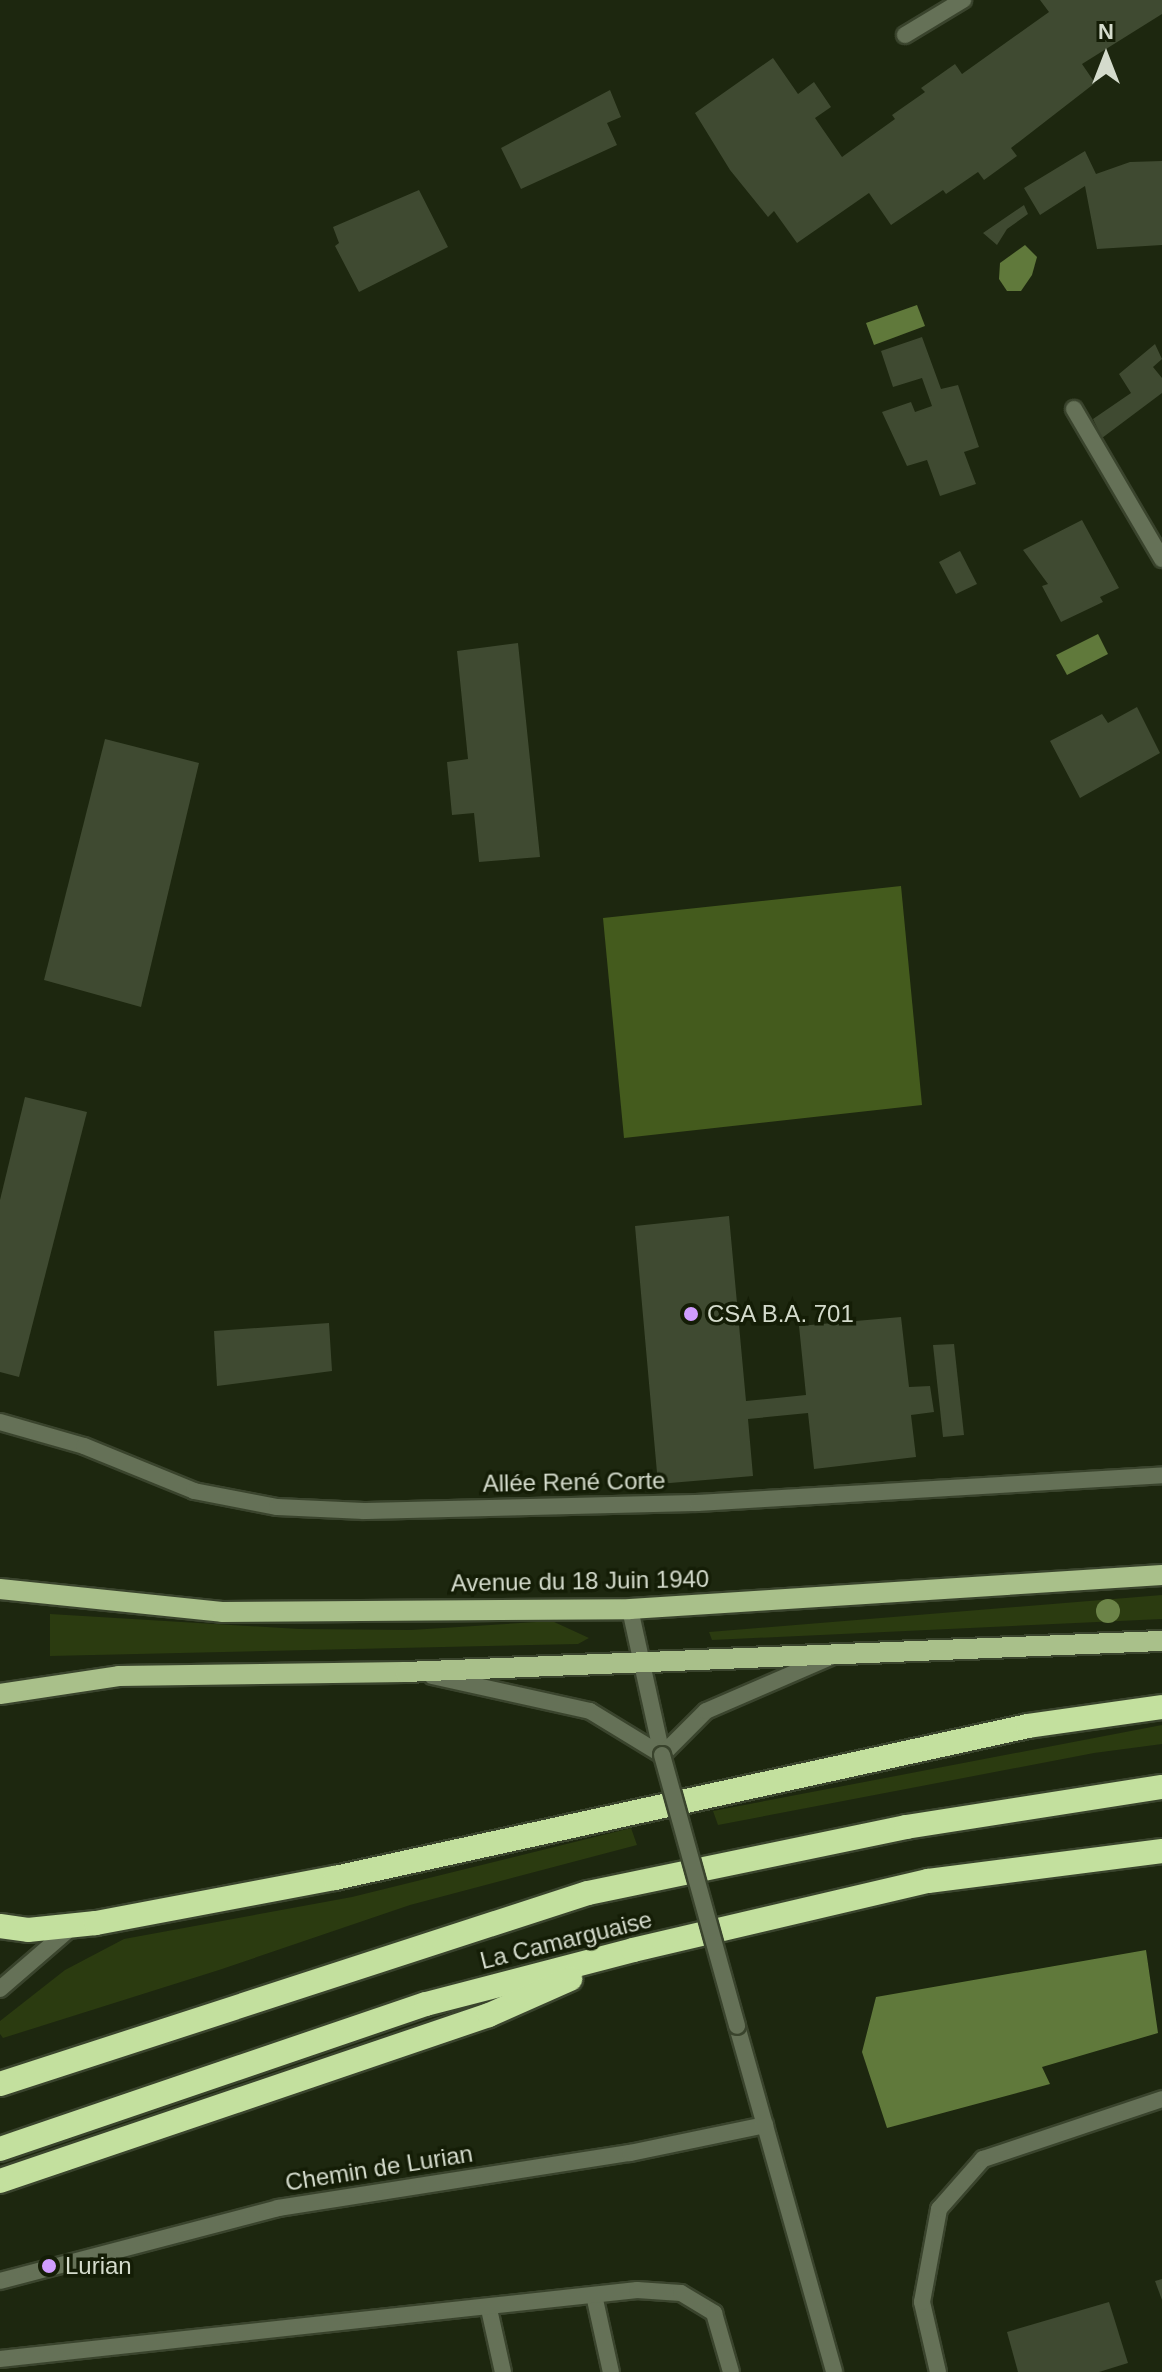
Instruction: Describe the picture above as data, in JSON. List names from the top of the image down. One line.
{"streets":{"highway":["La Camarguaise"],"main road":["Avenue du 18 Juin 1940"],"street":["Allée René Corte","Chemin de Lurian"]},"places":["CSA B.A. 701","Lurian"],"north":"top"}
